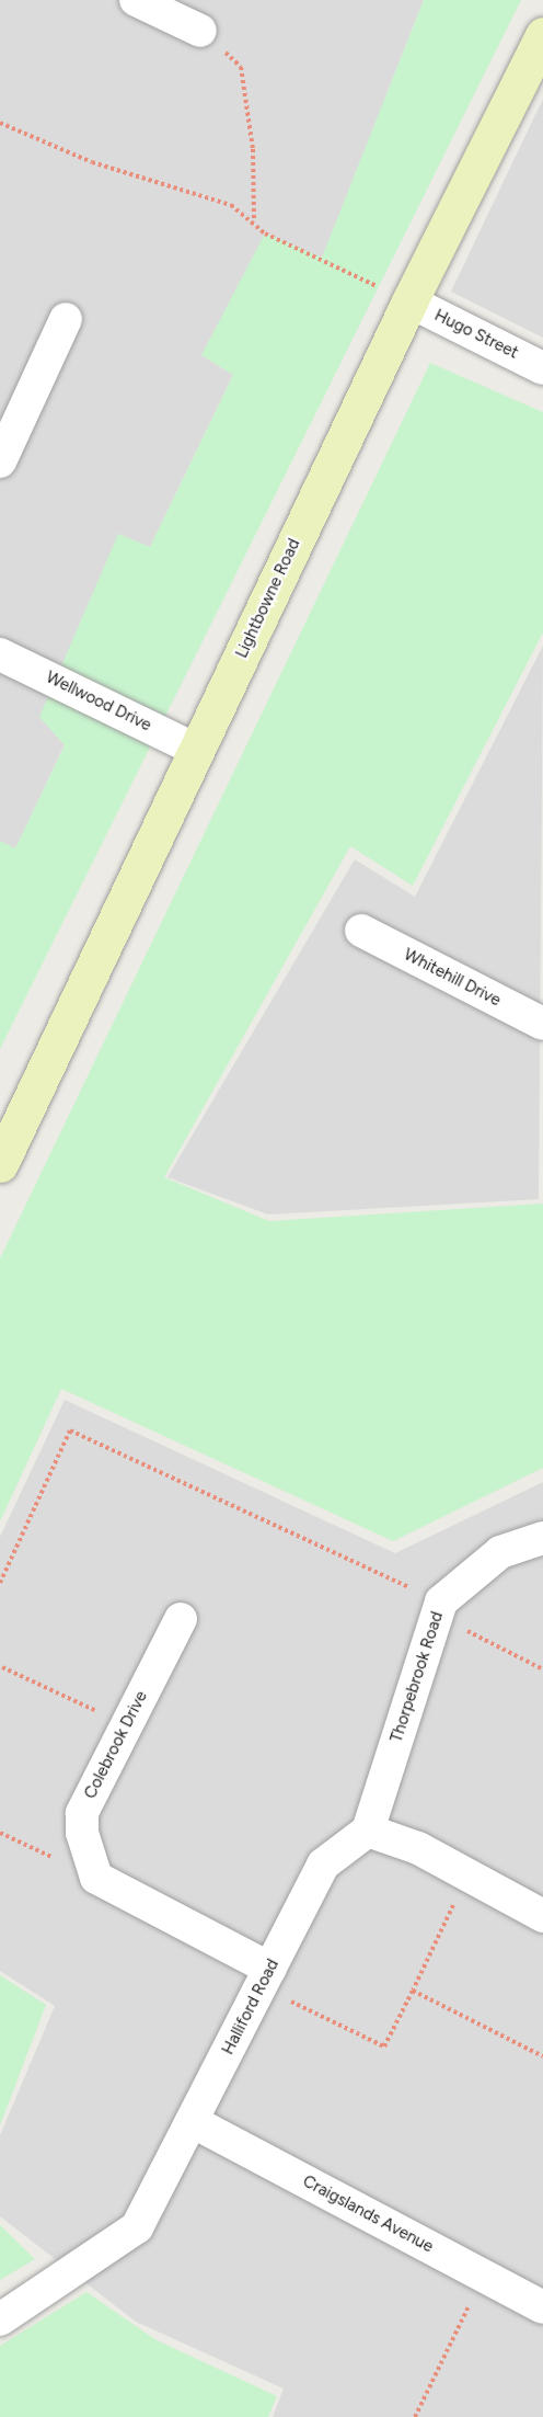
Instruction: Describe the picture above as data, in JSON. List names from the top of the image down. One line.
{"streets":{"main road":["Lightbowne Road"],"street":["Hugo Street","Wellwood Drive","Whitehill Drive","Thorpebrook Road","Colebrook Drive","Halliford Road","Craigslands Avenue"]},"crossings":[["Hugo Street","Lightbowne Road"],["Lightbowne Road","Wellwood Drive"],["Thorpebrook Road","Halliford Road"],["Halliford Road","Craigslands Avenue"]]}
